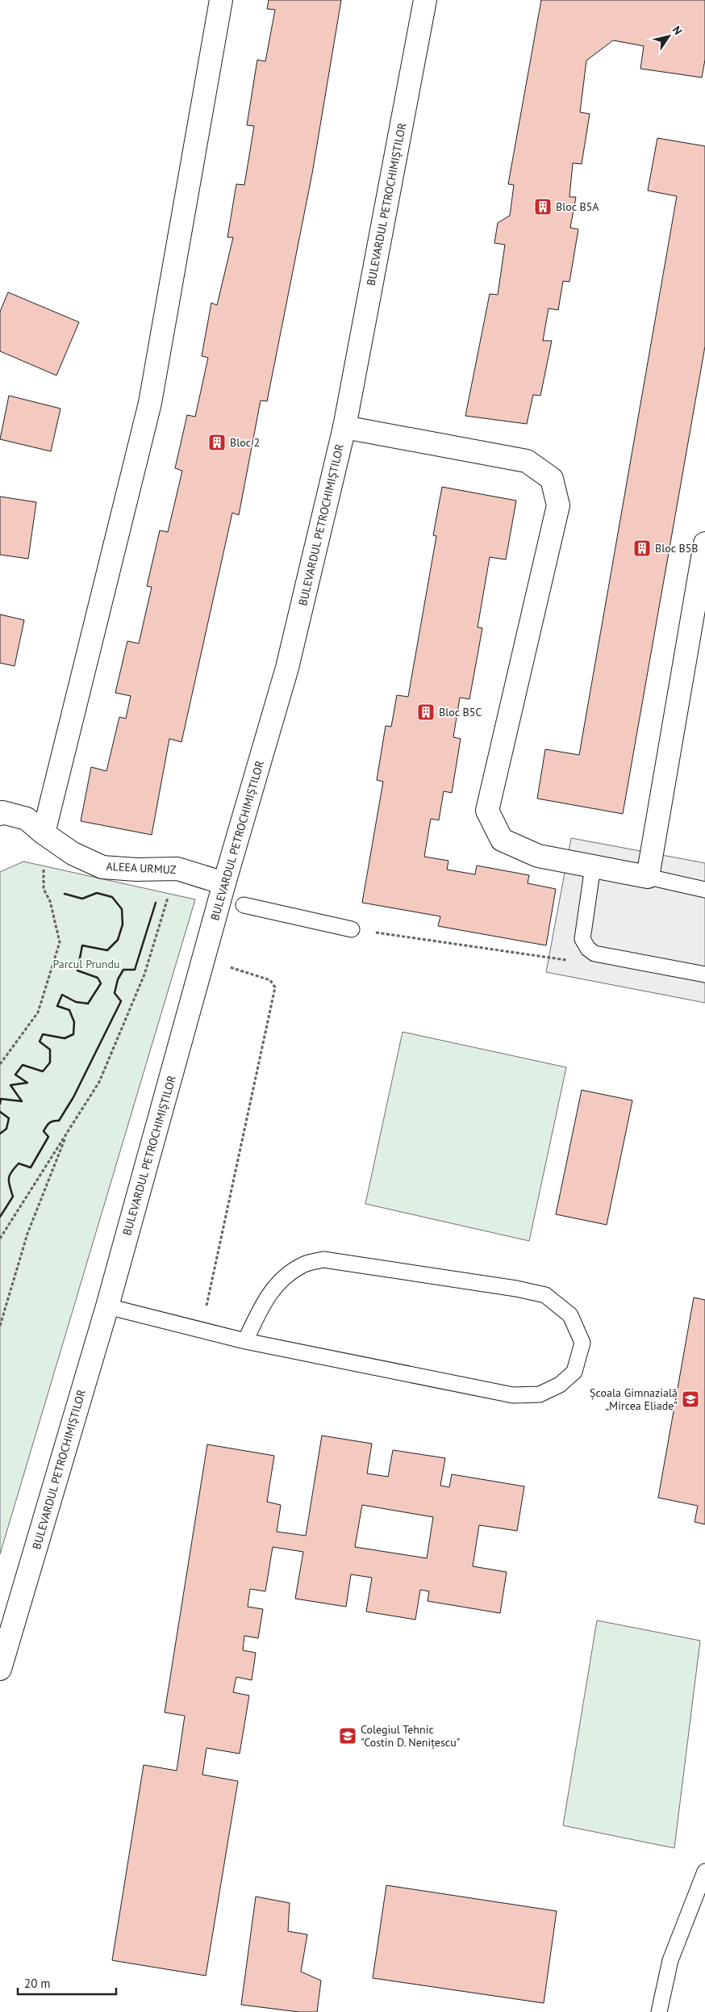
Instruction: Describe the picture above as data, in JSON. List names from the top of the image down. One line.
{"streets":{"street":["BULEVARDUL PETROCHIMIȘTILOR","ALEEA URMUZ"]},"crossings":[["BULEVARDUL PETROCHIMIȘTILOR","ALEEA URMUZ"]],"parks":["Parcul Prundu"],"places":{"building":["Bloc B5A","Bloc 2","Bloc B5B","Bloc B5C"],"school or university":["Școala Gimnazială „Mircea Eliade”","Colegiul Tehnic \"Costin D. Nenițescu\""]},"scale_bar":"20 m","north":"top right"}
